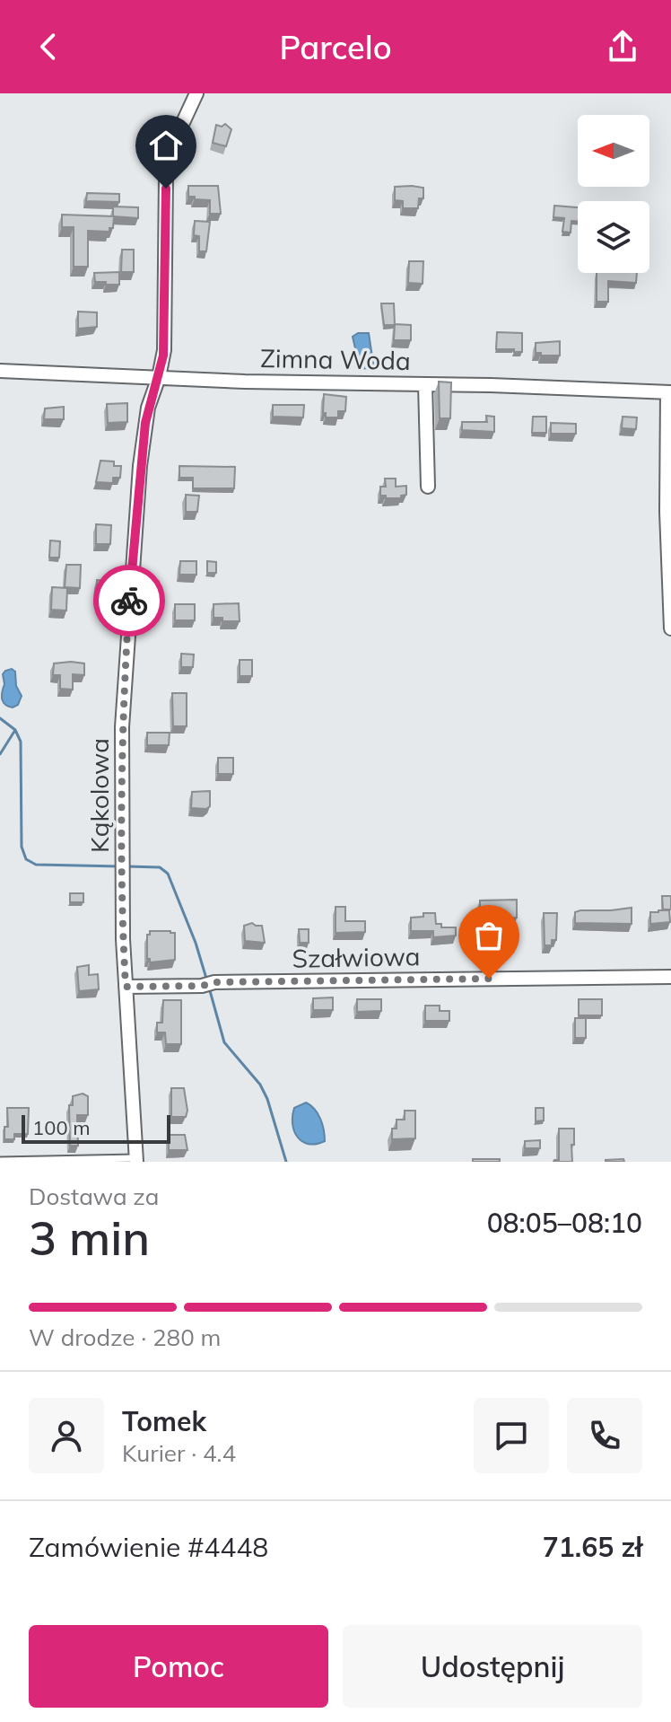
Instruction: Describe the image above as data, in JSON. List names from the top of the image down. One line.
{"streets":{"street":["Zimna Woda","Kąkolowa","Szałwiowa"]},"crossings":[["Zimna Woda","Kąkolowa"],["Kąkolowa","Szałwiowa"]],"scale_bar":"100 m","north":"left","page":{"header":"Parcelo","scale":"100 m","heading":["3 min","Dostawa za","08:05–08:10"],"panel":["Tomek","Kurier · 4.4","Zamówienie #4448","71.65 zł"],"bar":"W drodze · 280 m","buttons":["Pomoc","Udostępnij"]}}
